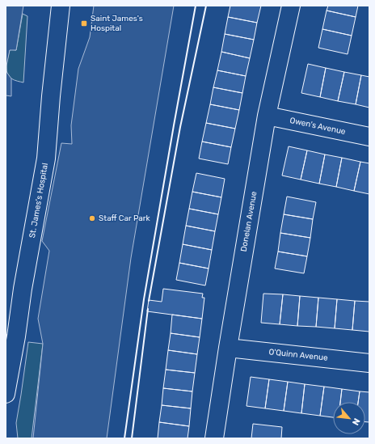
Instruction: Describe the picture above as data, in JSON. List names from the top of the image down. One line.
{"streets":{"street":["Owen's Avenue","St. James's Hospital","Donelan Avenue","O'Quinn Avenue"]},"crossings":[["Owen's Avenue","Donelan Avenue"],["Donelan Avenue","O'Quinn Avenue"]],"places":{"transit":["Saint James's Hospital"],"other":["Staff Car Park"]},"north":"bottom right"}
